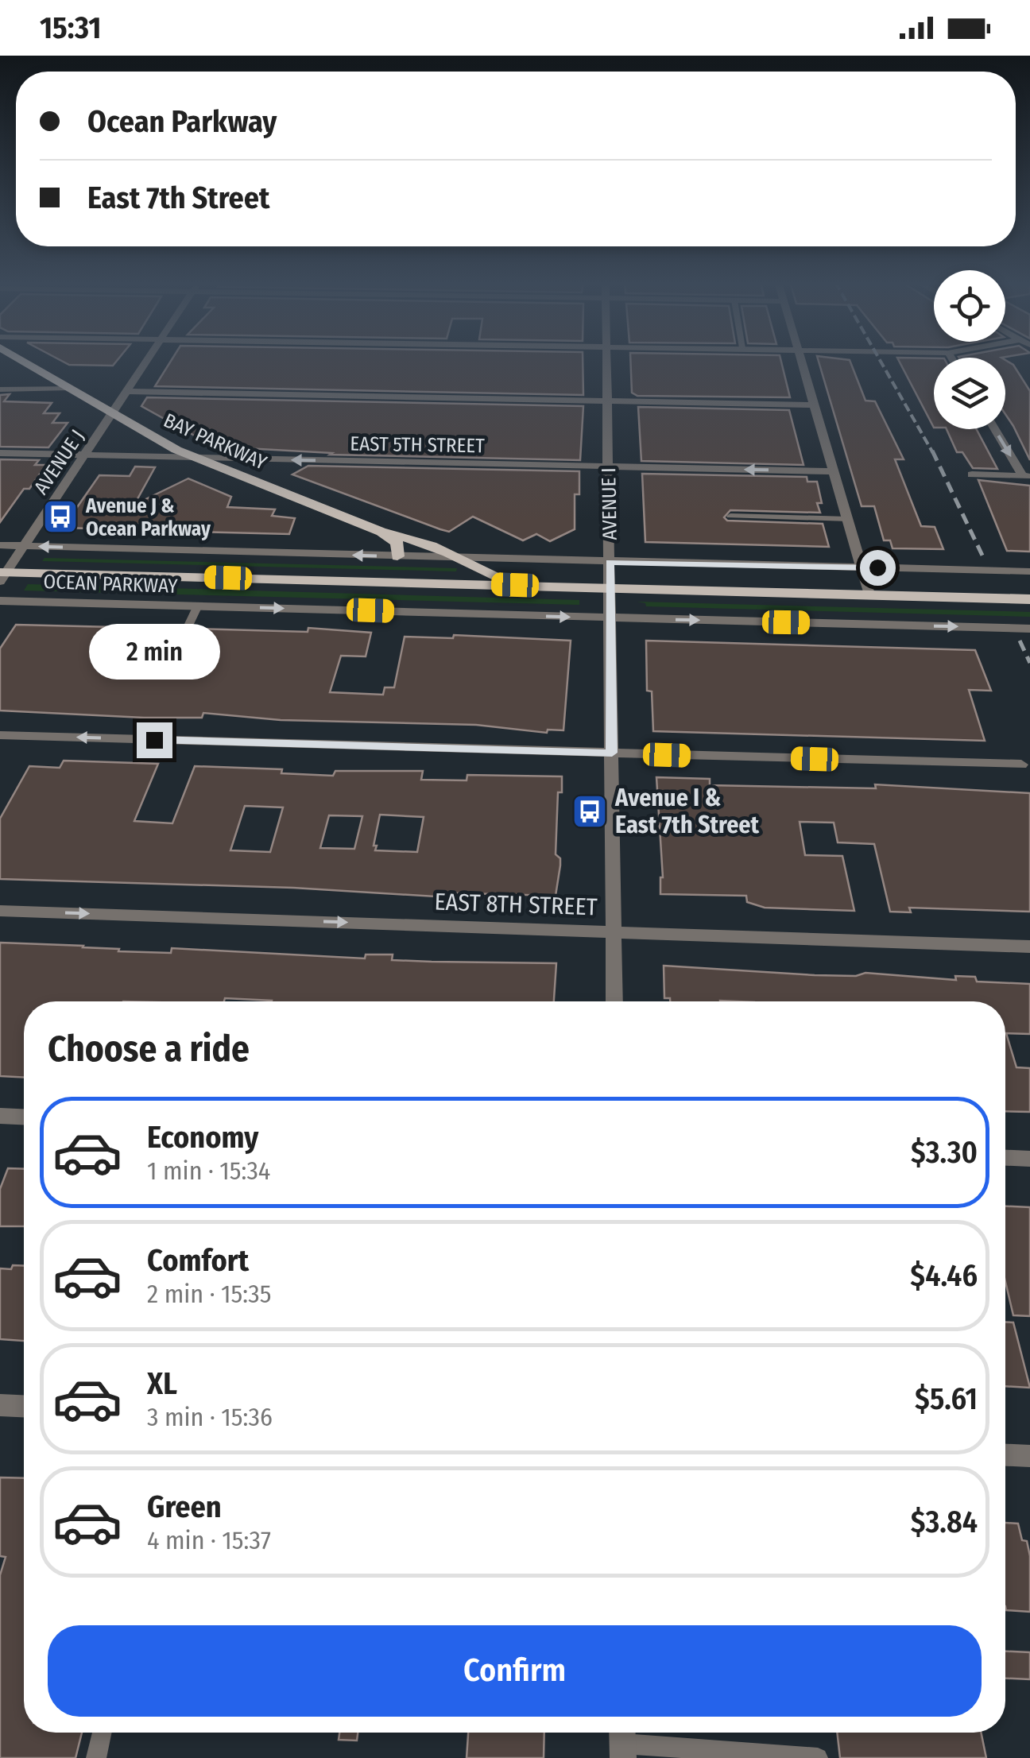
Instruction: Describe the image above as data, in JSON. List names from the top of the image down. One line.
{"streets":{"main road":["BAY PARKWAY","OCEAN PARKWAY"],"street":["EAST 5TH STREET","AVENUE J","AVENUE I","EAST 8TH STREET"]},"crossings":[["BAY PARKWAY","EAST 5TH STREET"],["BAY PARKWAY","AVENUE J"],["BAY PARKWAY","OCEAN PARKWAY"],["EAST 5TH STREET","AVENUE J"],["EAST 5TH STREET","AVENUE I"],["AVENUE J","OCEAN PARKWAY"],["AVENUE I","OCEAN PARKWAY"],["AVENUE I","EAST 8TH STREET"]],"one_way":["EAST 8TH STREET"],"places":{"bus stop":["Avenue J & Ocean Parkway","Avenue I & East 7th Street"]},"page":{"status":"15:31","banner":["Ocean Parkway","East 7th Street"],"bubble":"2 min","heading":"Choose a ride","list":[{"name":"Economy","note":"1 min · 15:34","value":"$3.30"},{"name":"Comfort","note":"2 min · 15:35","value":"$4.46"},{"name":"XL","note":"3 min · 15:36","value":"$5.61"},{"name":"Green","note":"4 min · 15:37","value":"$3.84"}],"buttons":"Confirm"}}
